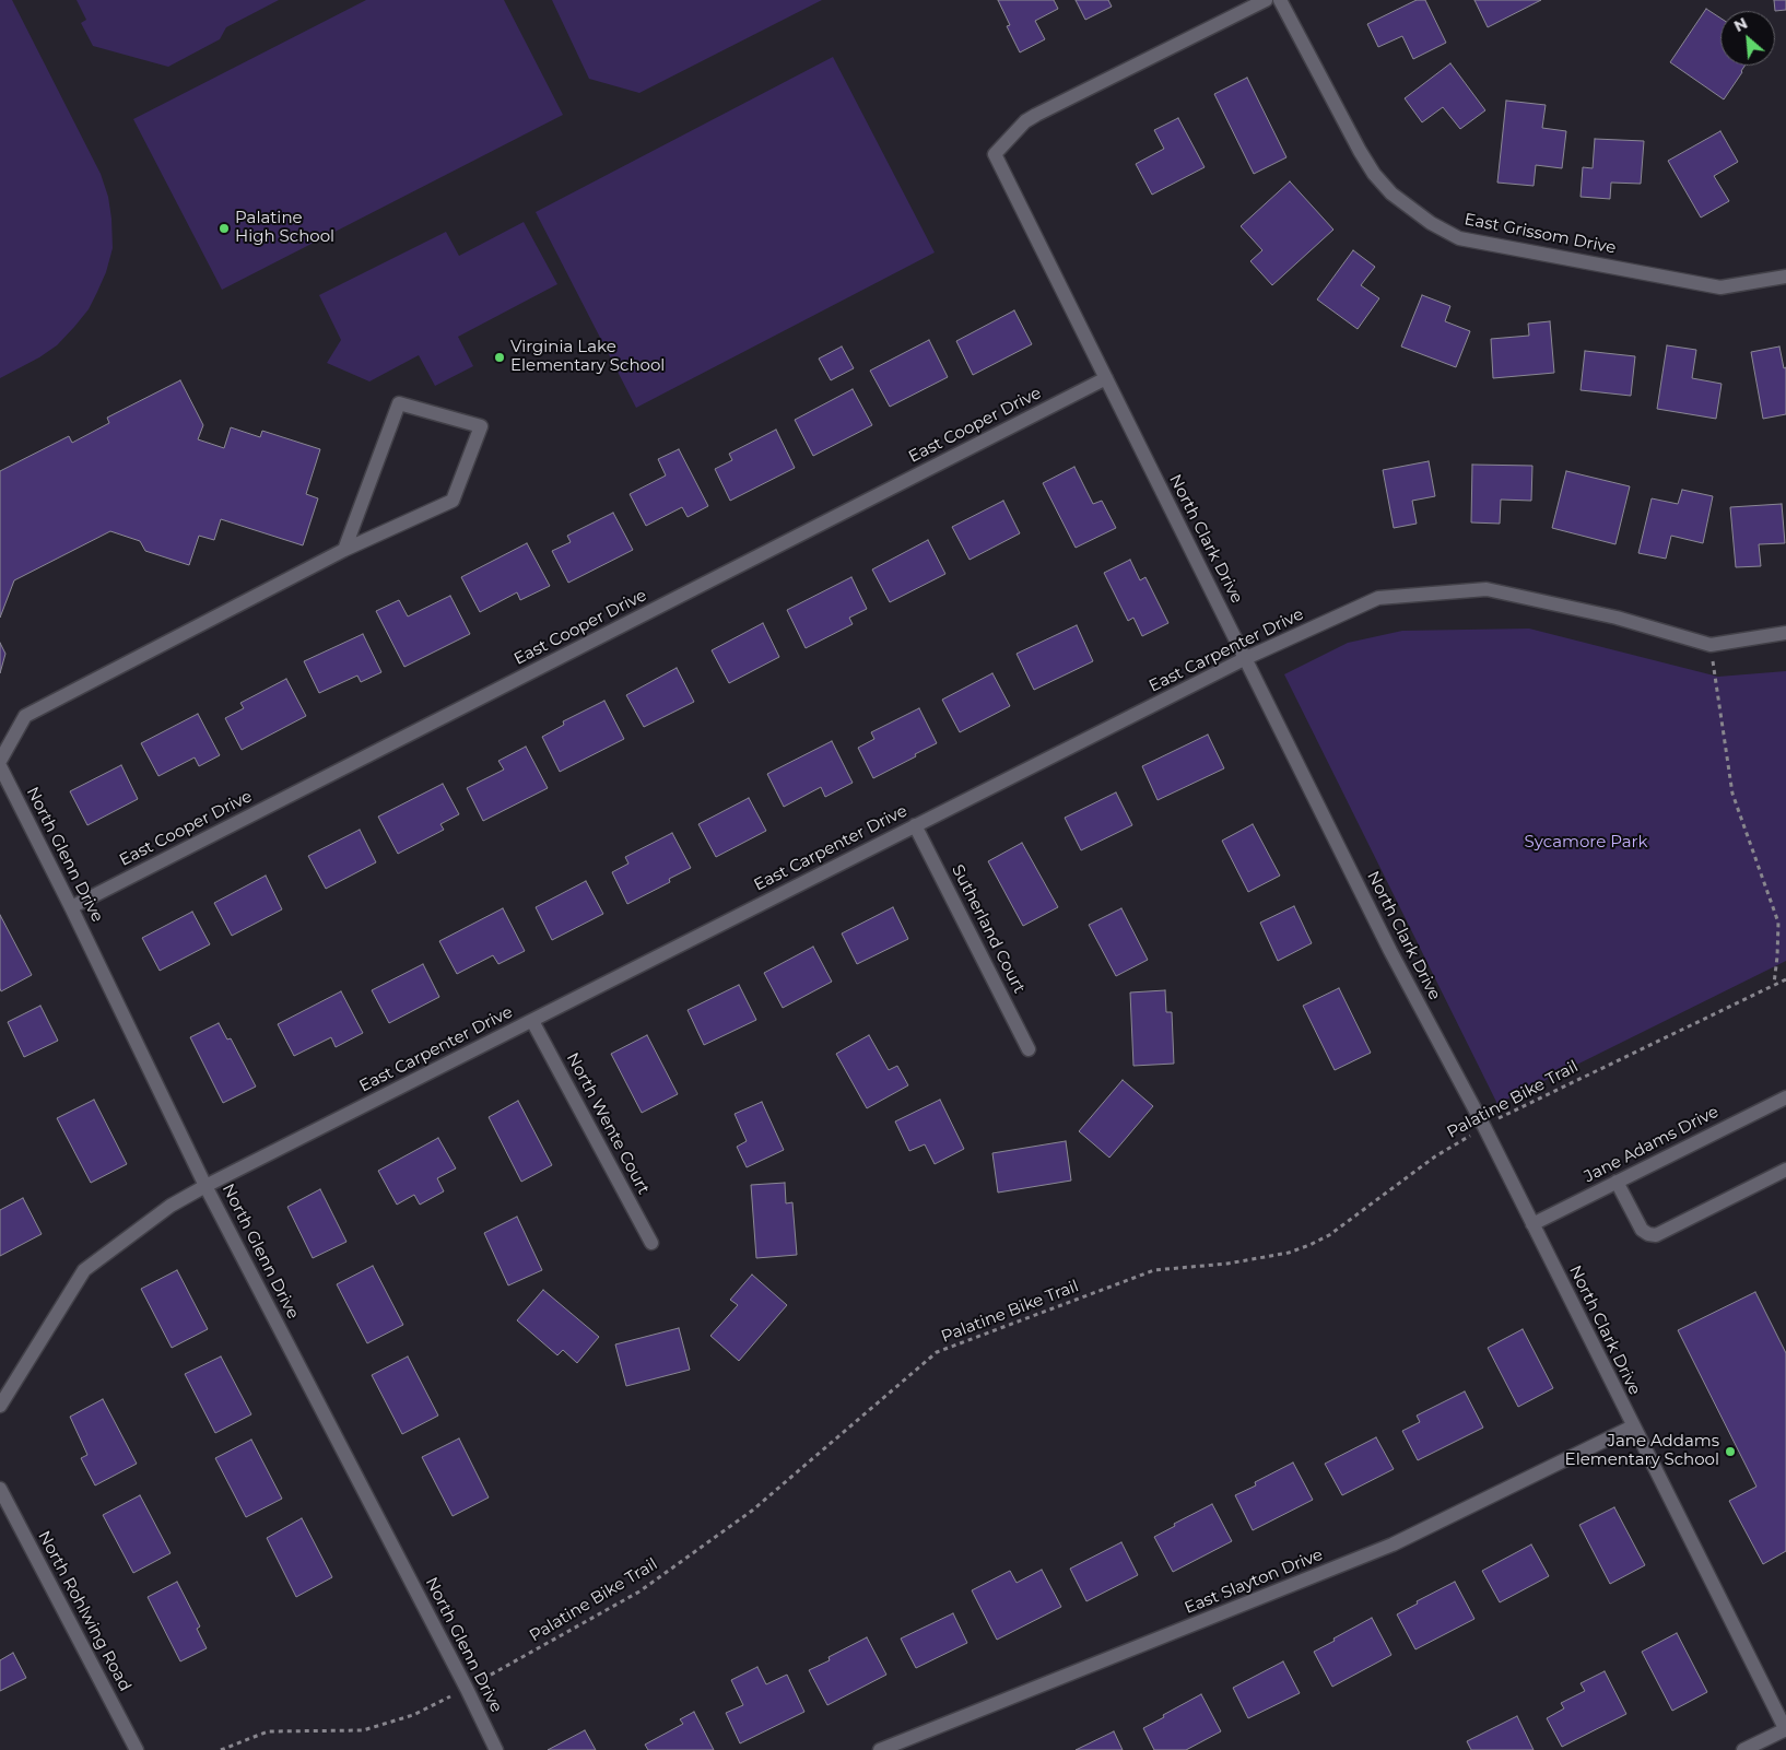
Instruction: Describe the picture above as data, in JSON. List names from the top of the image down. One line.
{"streets":{"street":["East Grissom Drive","East Cooper Drive","North Clark Drive","East Carpenter Drive","North Glenn Drive","Sutherland Court","North Wente Court","Jane Adams Drive","East Slayton Drive","North Rohlwing Road"],"path":["Palatine Bike Trail"]},"crossings":[["East Cooper Drive","North Clark Drive"],["East Cooper Drive","North Glenn Drive"],["North Clark Drive","East Carpenter Drive"],["North Clark Drive","Palatine Bike Trail"],["North Clark Drive","Jane Adams Drive"],["North Clark Drive","East Slayton Drive"],["East Carpenter Drive","North Glenn Drive"],["East Carpenter Drive","Sutherland Court"],["East Carpenter Drive","North Wente Court"],["North Glenn Drive","Palatine Bike Trail"]],"parks":["Sycamore Park"],"places":["Palatine High School","Virginia Lake Elementary School","Jane Addams Elementary School"],"north":"top left"}
